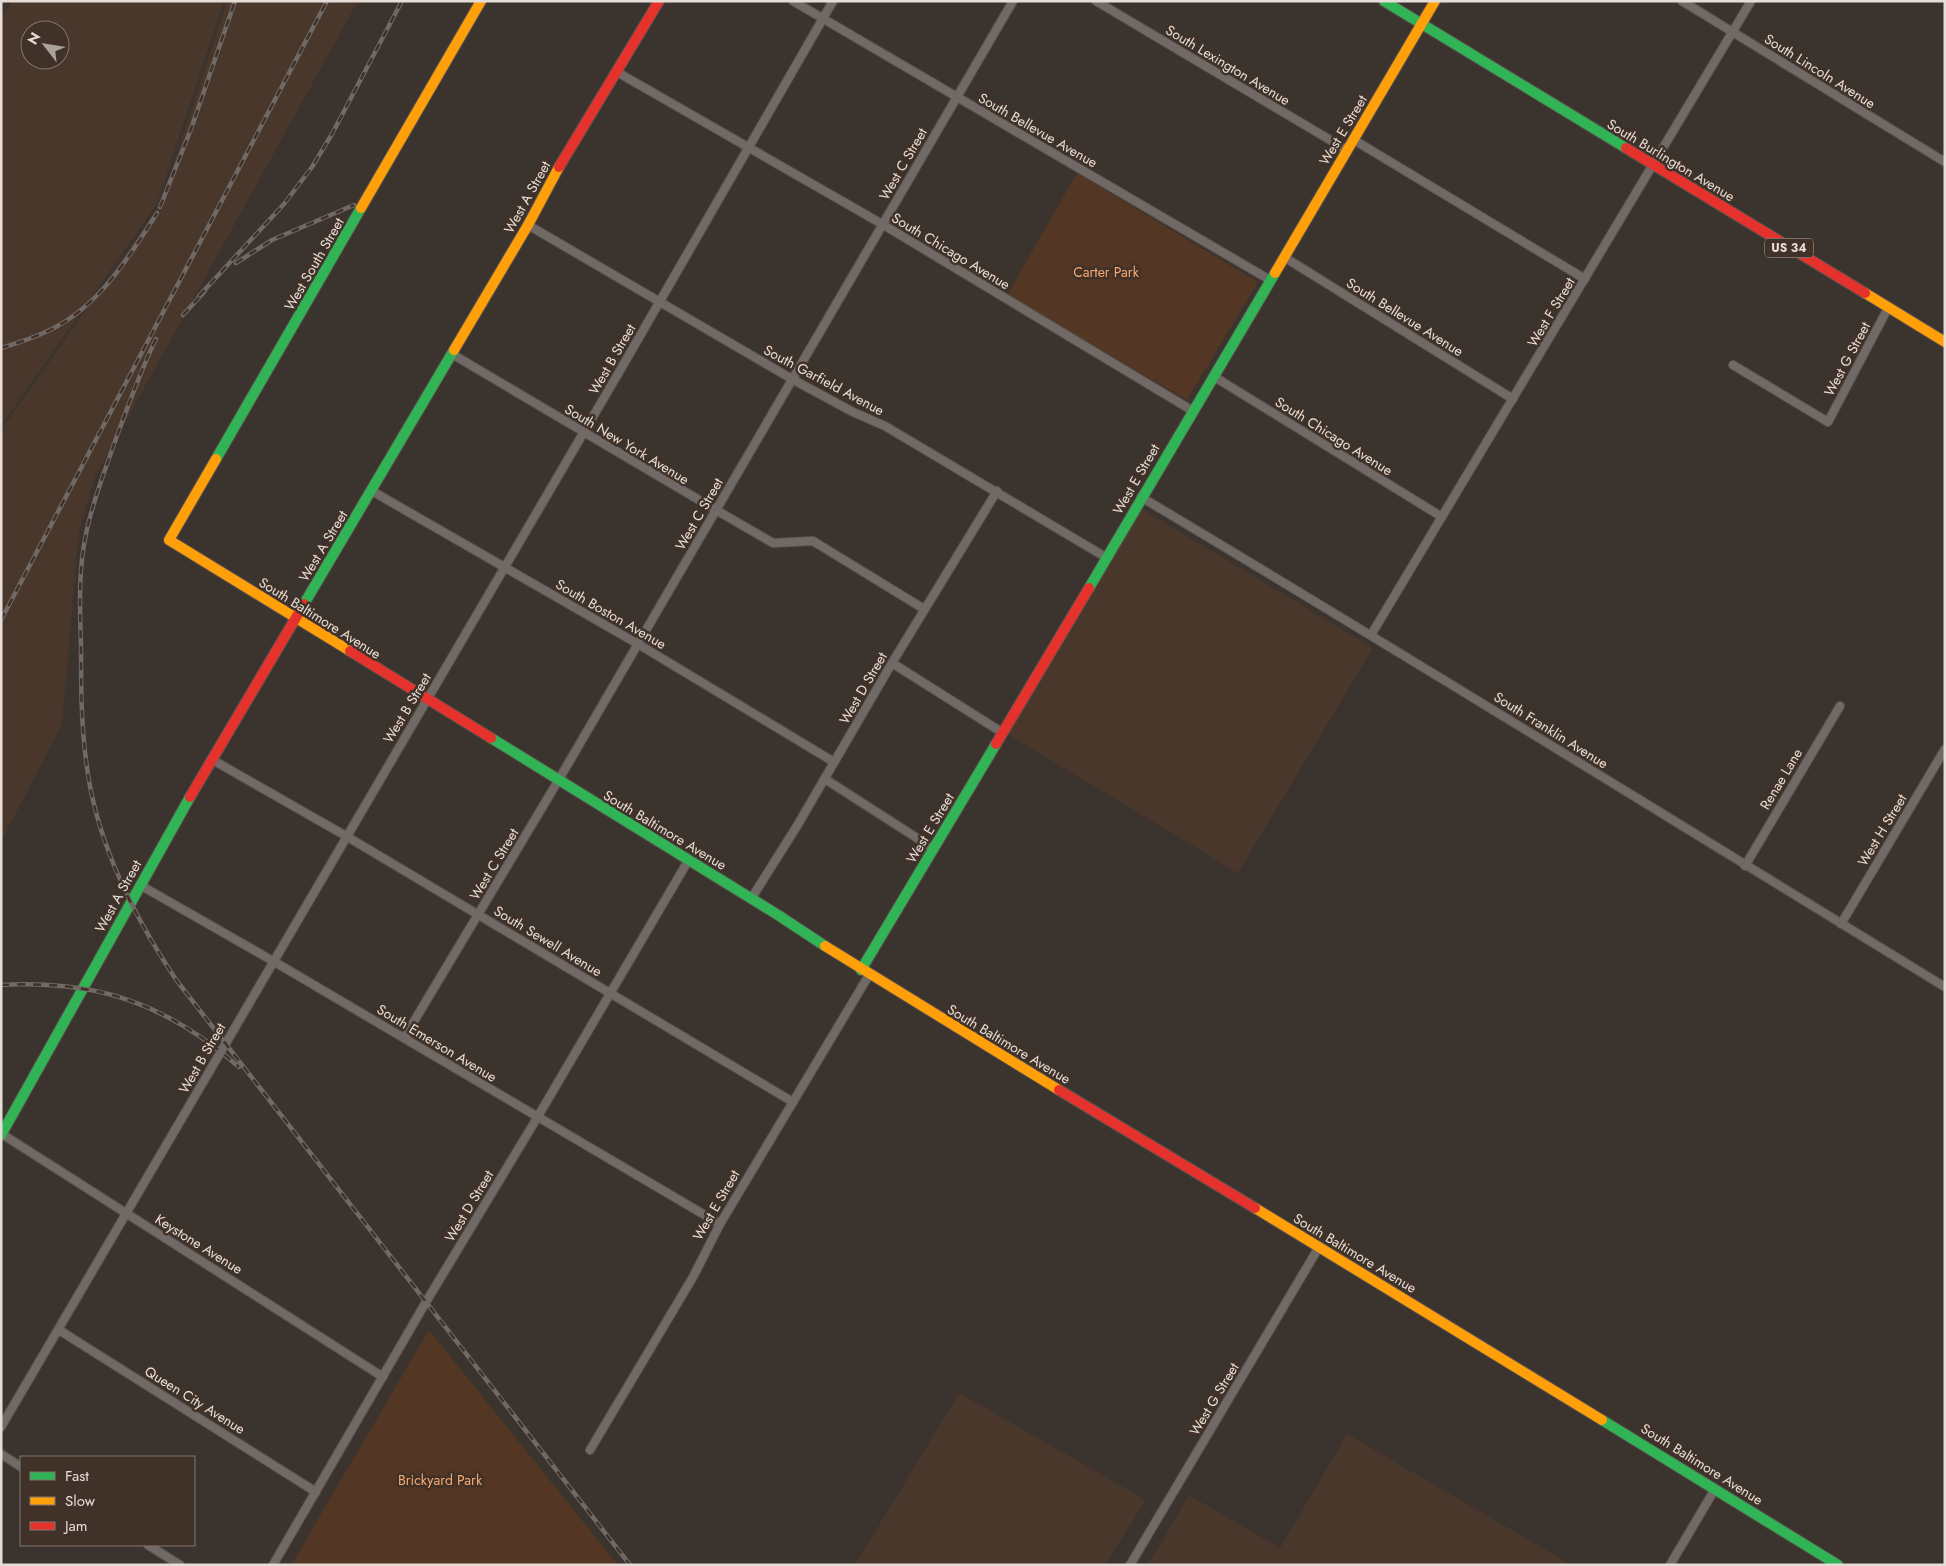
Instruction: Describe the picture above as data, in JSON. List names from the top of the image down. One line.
{"streets":{"main road":["West E Street","South Burlington Avenue","West A Street","US 34","West South Street","South Baltimore Avenue"],"street":["South Lexington Avenue","South Lincoln Avenue","South Bellevue Avenue","West C Street","South Chicago Avenue","West F Street","West B Street","West G Street","South Garfield Avenue","South New York Avenue","South Boston Avenue","West D Street","South Franklin Avenue","Renae Lane","West H Street","South Sewell Avenue","South Emerson Avenue","Keystone Avenue","Queen City Avenue"]},"crossings":[["South Lexington Avenue","West E Street"],["South Lincoln Avenue","West F Street"],["South Bellevue Avenue","West E Street"],["South Bellevue Avenue","West C Street"],["South Bellevue Avenue","West F Street"],["South Bellevue Avenue","West B Street"],["West E Street","South Burlington Avenue"],["West E Street","South Chicago Avenue"],["West E Street","South Garfield Avenue"],["West E Street","South Baltimore Avenue"],["West E Street","South Franklin Avenue"],["West E Street","South Sewell Avenue"],["West E Street","South Emerson Avenue"],["South Burlington Avenue","West F Street"],["South Burlington Avenue","West G Street"],["West C Street","South Chicago Avenue"],["West C Street","South Garfield Avenue"],["West C Street","South New York Avenue"],["West C Street","South Boston Avenue"],["West C Street","South Baltimore Avenue"],["West C Street","South Sewell Avenue"],["West C Street","South Emerson Avenue"],["West A Street","South Chicago Avenue"],["West A Street","South Garfield Avenue"],["West A Street","South New York Avenue"],["West A Street","South Boston Avenue"],["West A Street","South Baltimore Avenue"],["West A Street","South Sewell Avenue"],["West A Street","South Emerson Avenue"],["West A Street","Keystone Avenue"],["South Chicago Avenue","West F Street"],["South Chicago Avenue","West B Street"],["West South Street","South Baltimore Avenue"],["West F Street","South Franklin Avenue"],["West B Street","South Garfield Avenue"],["West B Street","South New York Avenue"],["West B Street","South Boston Avenue"],["West B Street","South Baltimore Avenue"],["West B Street","South Sewell Avenue"],["West B Street","South Emerson Avenue"],["West B Street","Keystone Avenue"],["West B Street","Queen City Avenue"],["West G Street","South Baltimore Avenue"],["South Garfield Avenue","West D Street"],["South New York Avenue","West D Street"],["South Boston Avenue","West D Street"],["South Baltimore Avenue","West D Street"],["West D Street","South Sewell Avenue"],["West D Street","South Emerson Avenue"],["West D Street","Keystone Avenue"],["West D Street","Queen City Avenue"],["South Franklin Avenue","Renae Lane"],["South Franklin Avenue","West H Street"]],"parks":["Carter Park","Brickyard Park"],"legend":["Fast","Slow","Jam"],"north":"top left"}
